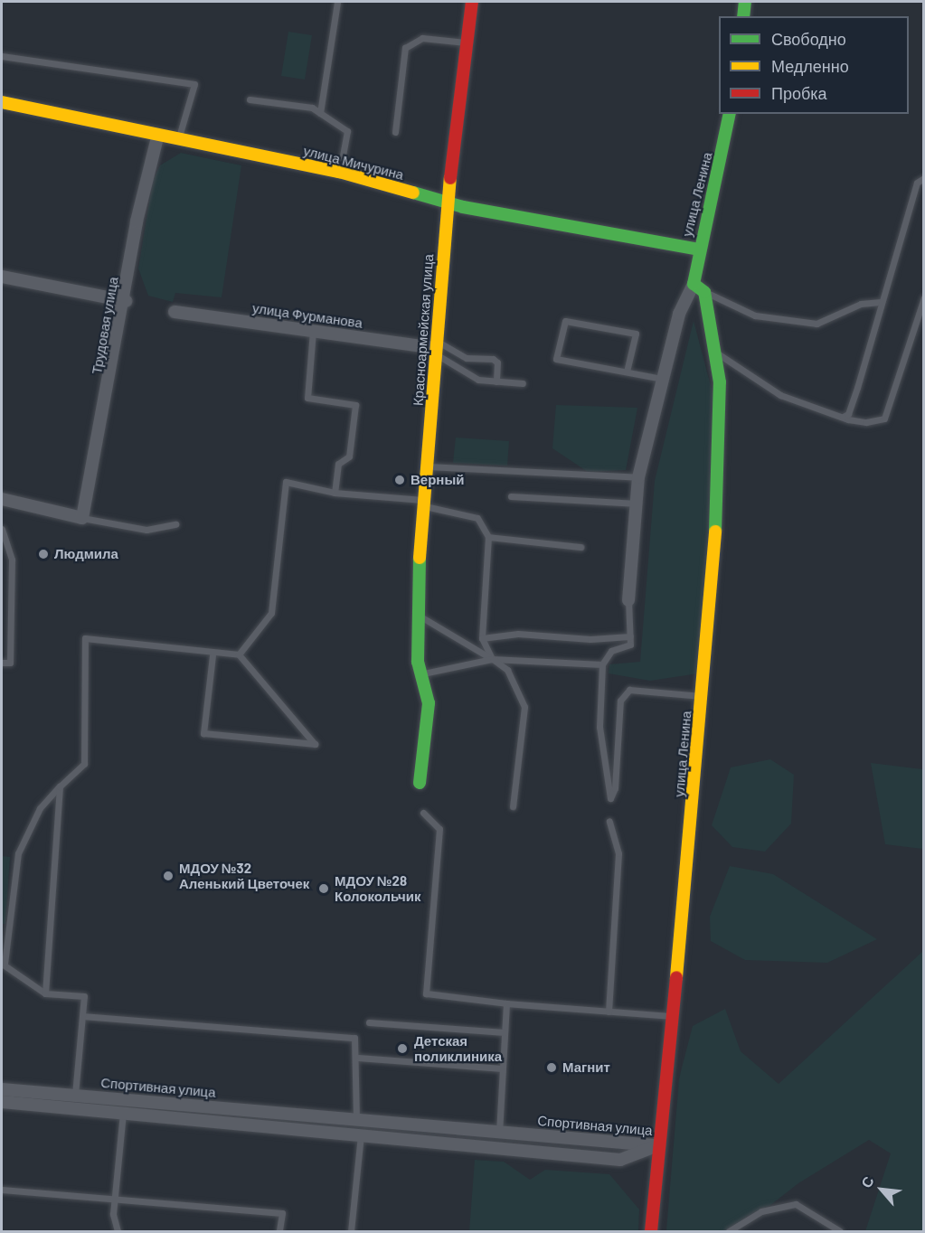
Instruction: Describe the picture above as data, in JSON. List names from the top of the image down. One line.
{"streets":{"street":["улица Мичурина","улица Ленина","улица Фурманова","Трудовая улица","Красноармейская улица","Спортивная улица"]},"crossings":[["улица Мичурина","улица Ленина"],["улица Мичурина","Трудовая улица"],["улица Мичурина","Красноармейская улица"],["улица Ленина","Спортивная улица"],["улица Фурманова","Красноармейская улица"]],"places":["Верный","Людмила","МДОУ №32 Аленький Цветочек","МДОУ №28 Колокольчик","Детская поликлиника","Магнит"],"legend":["Свободно","Медленно","Пробка"],"north":"top left"}
